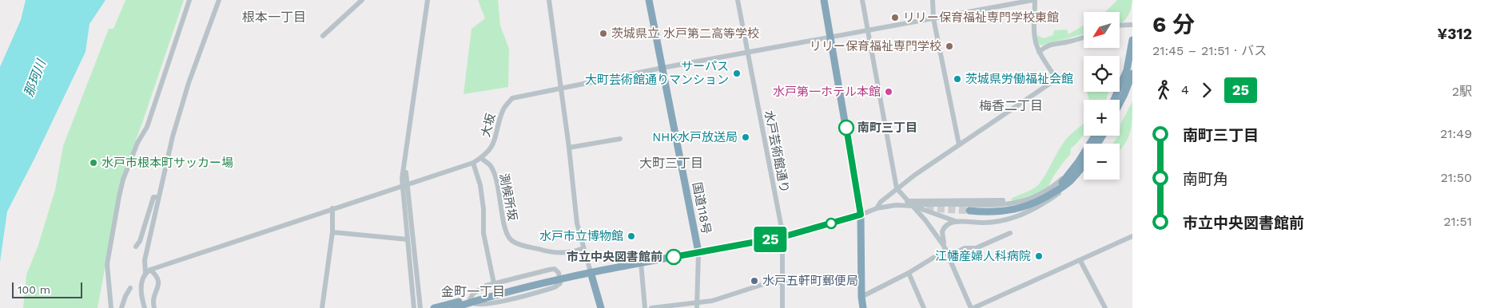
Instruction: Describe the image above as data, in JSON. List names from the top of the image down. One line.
{"streets":{"highway":["国道118号"],"street":["大坂","水戸芸術館通り","測候所坂"]},"crossings":[["大坂","水戸芸術館通り"],["大坂","測候所坂"],["大坂","国道118号"]],"districts":["根本一丁目","梅香二丁目","大町三丁目","金町一丁目"],"water":["那珂川"],"places":["リリー保育福祉専門学校東館","茨城県立 水戸第二高等学校","リリー保育福祉専門学校","サーパス 大町芸術館通りマンション","茨城県労働福祉会館","水戸第一ホテル本館","南町三丁目","NHK水戸放送局","水戸市根本町サッカー場","水戸市立博物館","江幡産婦人科病院","市立中央図書館前","水戸五軒町郵便局"],"lines":["bus line 25"],"scale_bar":"100 m","north":"bottom left","page":{"on_map":"25","heading":["6 分","21:45 – 21:51 · バス","¥312"],"map_buttons":["+","−"],"legs":["4","25","2駅"],"list":[{"name":"南町三丁目","value":"21:49"},{"name":"南町角","value":"21:50"},{"name":"市立中央図書館前","value":"21:51"}],"scale":"100 m"}}
